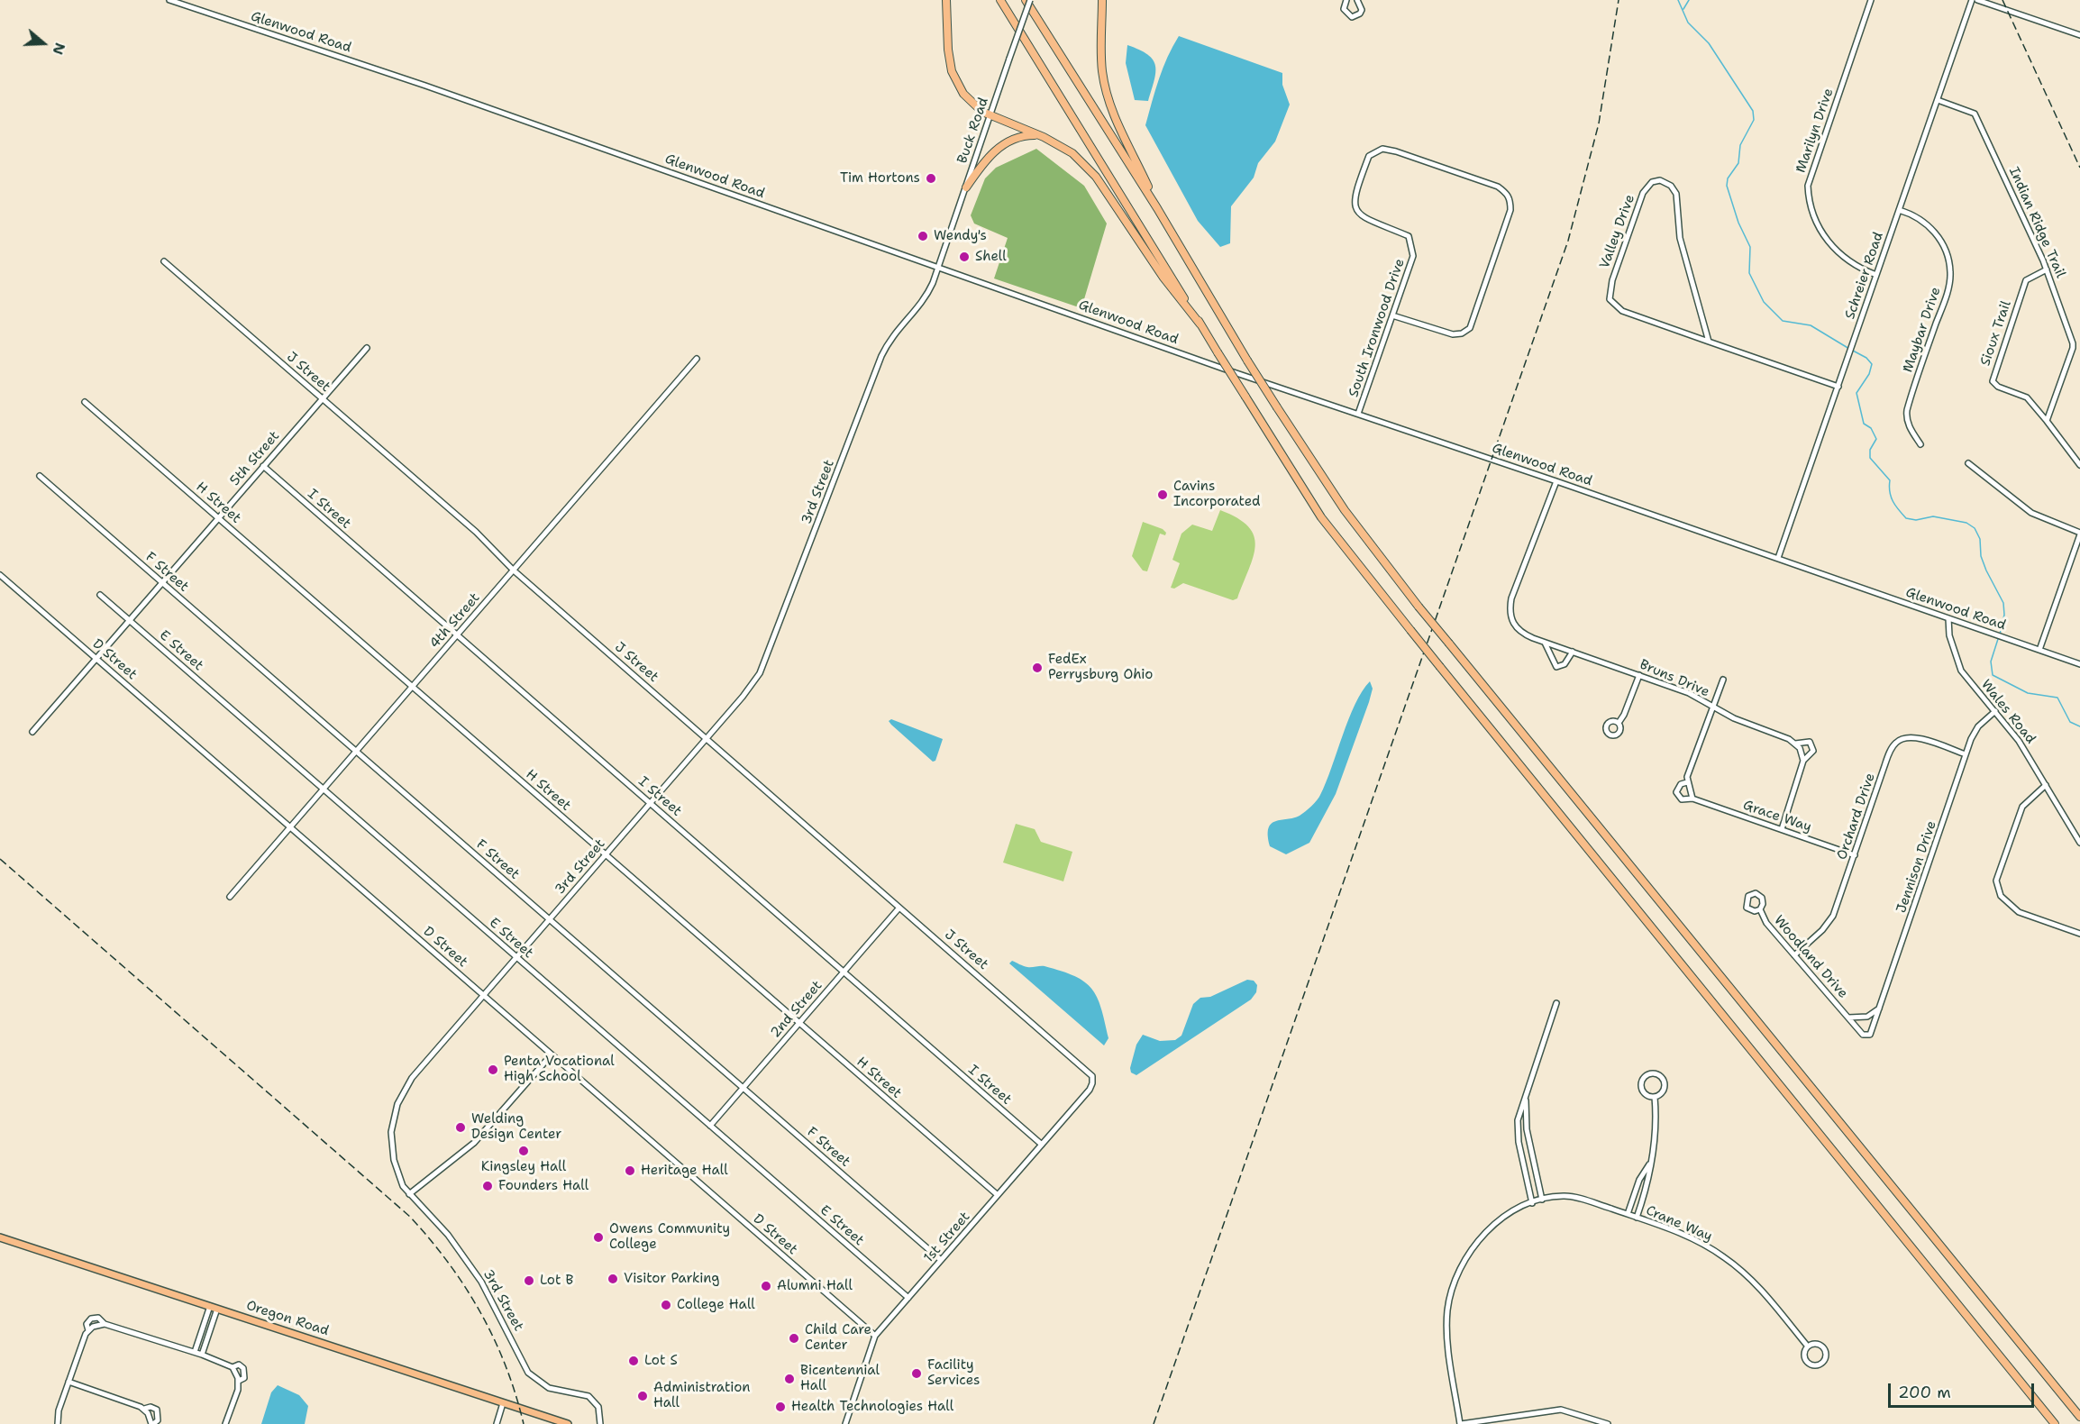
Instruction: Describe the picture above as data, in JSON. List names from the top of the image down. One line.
{"streets":{"main road":["Oregon Road"],"street":["Glenwood Road","Buck Road","Marilyn Drive","Indian Ridge Trail","Valley Drive","Schreier Road","South Ironwood Drive","Maybar Drive","Sioux Trail","J Street","5th Street","3rd Street","H Street","I Street","F Street","4th Street","E Street","D Street","Bruns Drive","Wales Road","Grace Way","Orchard Drive","Jennison Drive","Woodland Drive","2nd Street","Crane Way","1st Street"]},"crossings":[["Glenwood Road","Buck Road"],["Glenwood Road","Schreier Road"],["Glenwood Road","South Ironwood Drive"],["Glenwood Road","3rd Street"],["Glenwood Road","Bruns Drive"],["Glenwood Road","Wales Road"],["Buck Road","3rd Street"],["Marilyn Drive","Schreier Road"],["Indian Ridge Trail","Schreier Road"],["Indian Ridge Trail","Sioux Trail"],["Valley Drive","Schreier Road"],["Schreier Road","Maybar Drive"],["J Street","5th Street"],["J Street","3rd Street"],["J Street","4th Street"],["J Street","2nd Street"],["J Street","1st Street"],["5th Street","H Street"],["5th Street","I Street"],["5th Street","F Street"],["5th Street","E Street"],["5th Street","D Street"],["3rd Street","H Street"],["3rd Street","I Street"],["3rd Street","F Street"],["3rd Street","E Street"],["3rd Street","D Street"],["H Street","4th Street"],["H Street","2nd Street"],["H Street","1st Street"],["I Street","4th Street"],["I Street","2nd Street"],["I Street","1st Street"],["F Street","4th Street"],["F Street","2nd Street"],["F Street","1st Street"],["4th Street","E Street"],["4th Street","D Street"],["E Street","2nd Street"],["E Street","1st Street"],["D Street","1st Street"],["Bruns Drive","Grace Way"],["Wales Road","Jennison Drive"],["Grace Way","Orchard Drive"],["Orchard Drive","Jennison Drive"],["Orchard Drive","Woodland Drive"],["Jennison Drive","Woodland Drive"]],"places":["Tim Hortons","Wendy's","Shell","Cavins Incorporated","FedEx Perrysburg Ohio","Penta Vocational High School","Welding Design Center","Kingsley Hall","Heritage Hall","Founders Hall","Owens Community College","Visitor Parking","Lot B","Alumni Hall","College Hall","Child Care Center","Lot S","Facility Services","Bicentennial Hall","Administration Hall","Health Technologies Hall"],"scale_bar":"200 m","north":"right"}
